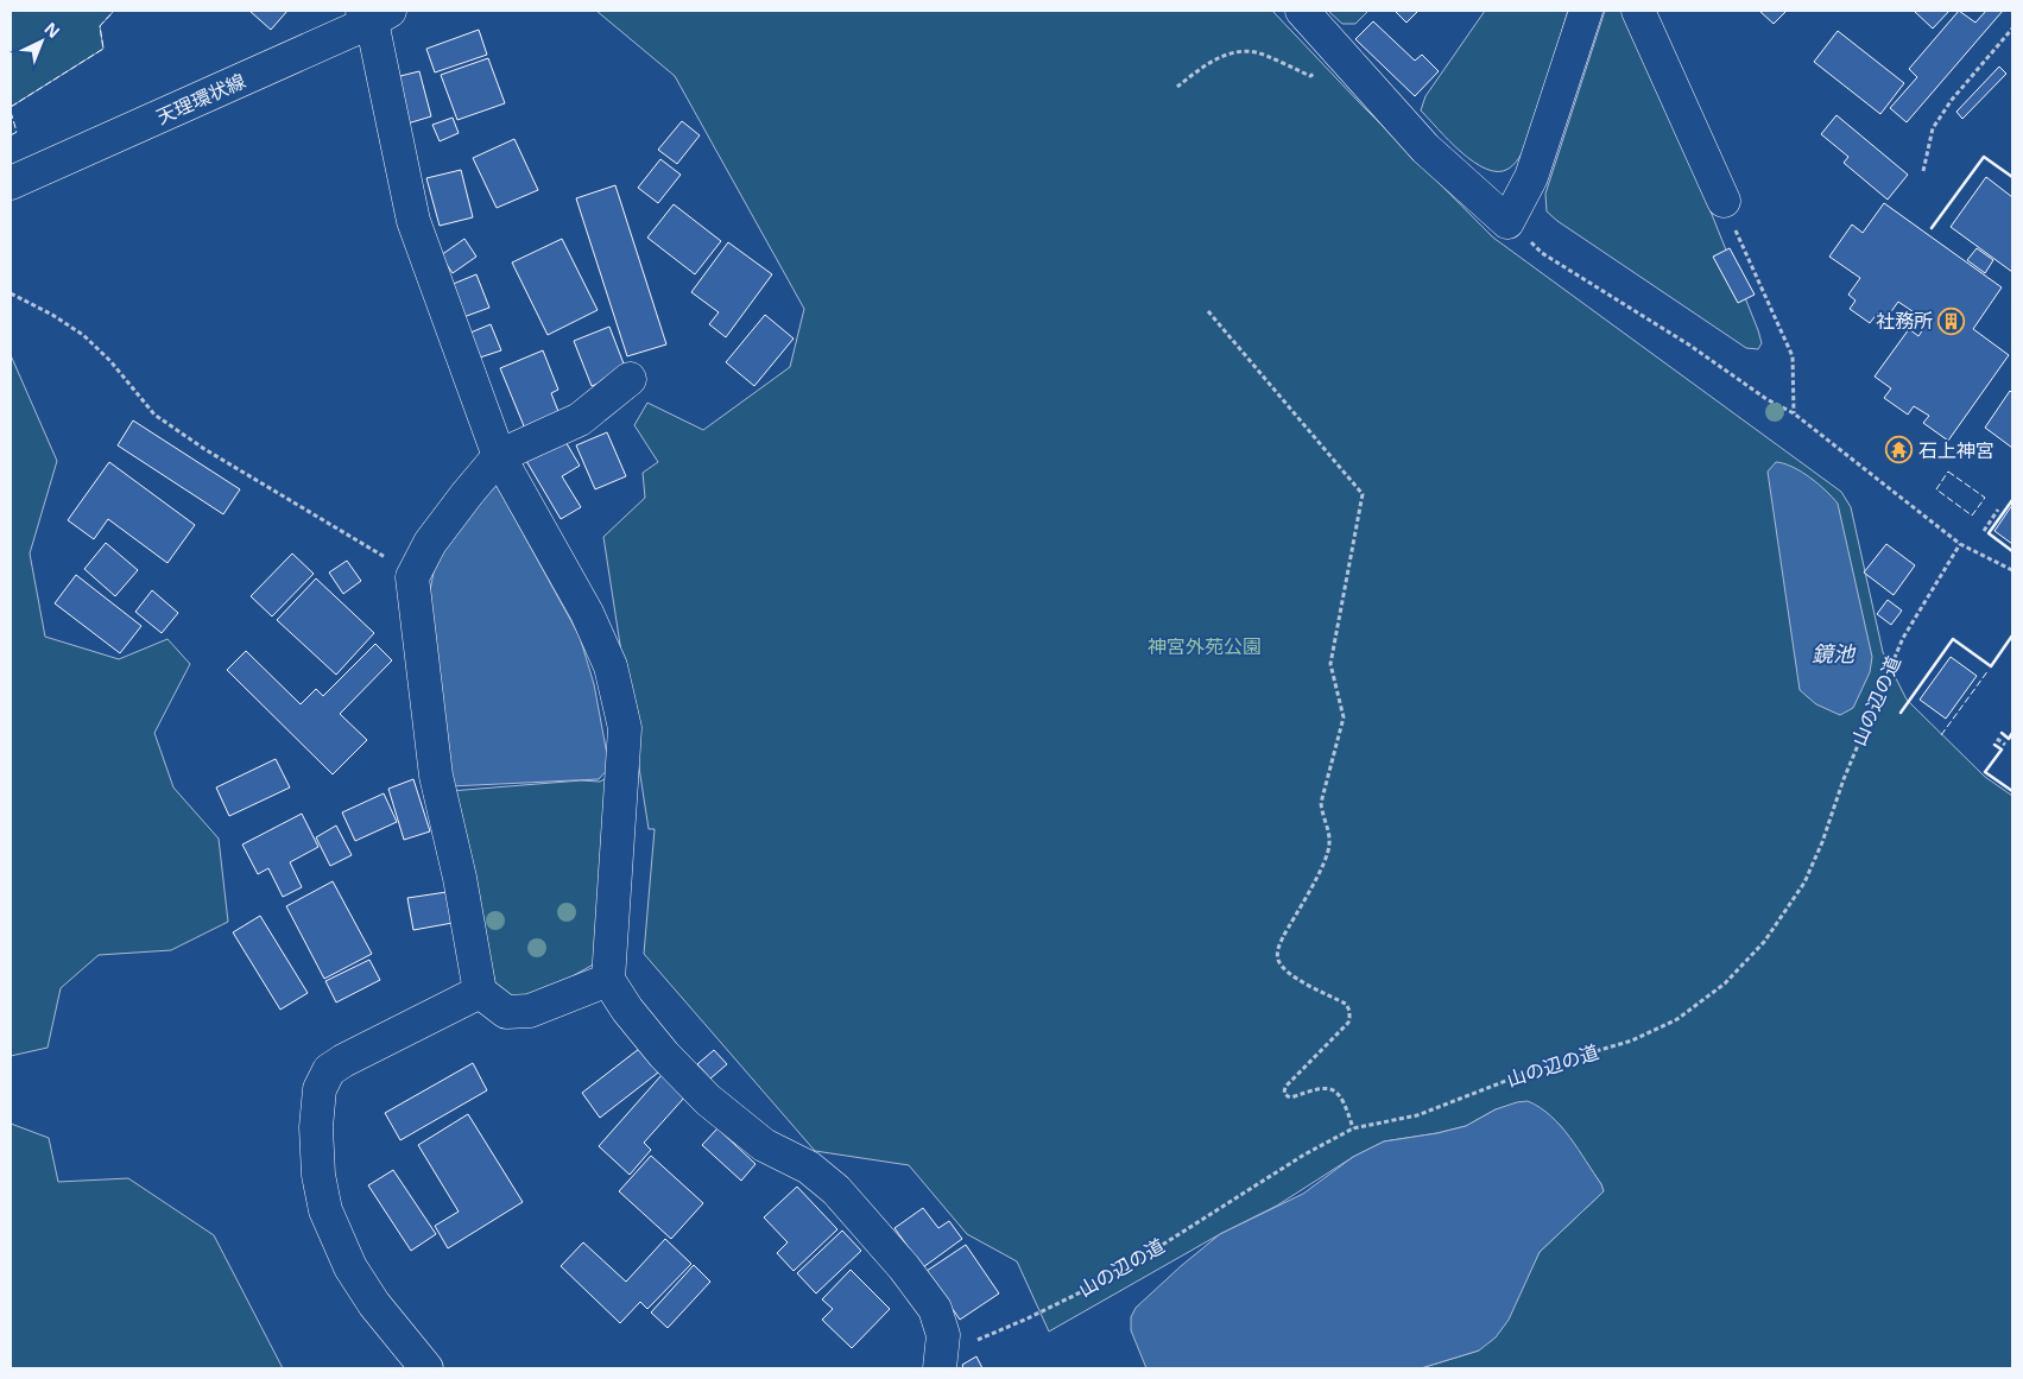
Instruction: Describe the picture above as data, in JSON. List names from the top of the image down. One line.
{"streets":{"street":["天理環状線"],"path":["山の辺の道"]},"water":["鏡池"],"parks":["神宮外苑公園"],"places":{"building":["社務所"],"temple":["石上神宮"]},"north":"top right"}
